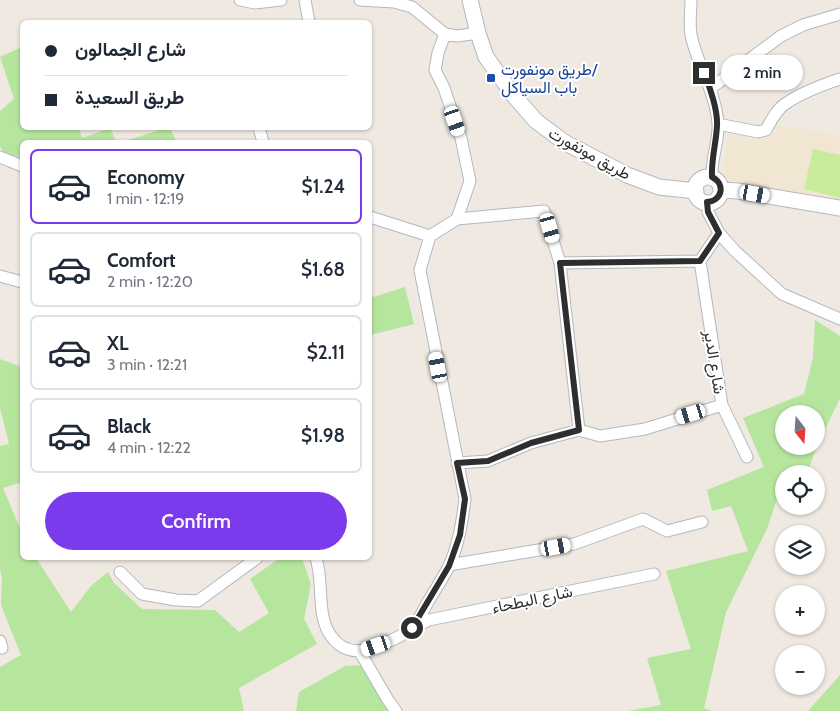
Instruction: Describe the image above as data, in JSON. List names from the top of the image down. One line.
{"streets":{"main road":["طريق مونفورت"],"street":["شارع الدير","شارع البطحاء"]},"places":{"transit":["طريق مونفورت/ باب السياكل"]},"north":"bottom","page":{"banner":["شارع الجمالون","طريق السعيدة"],"bubble":"2 min","list":[{"name":"Economy","note":"1 min · 12:19","value":"$1.24"},{"name":"Comfort","note":"2 min · 12:20","value":"$1.68"},{"name":"XL","note":"3 min · 12:21","value":"$2.11"},{"name":"Black","note":"4 min · 12:22","value":"$1.98"}],"map_buttons":["+","−"],"buttons":"Confirm"}}
